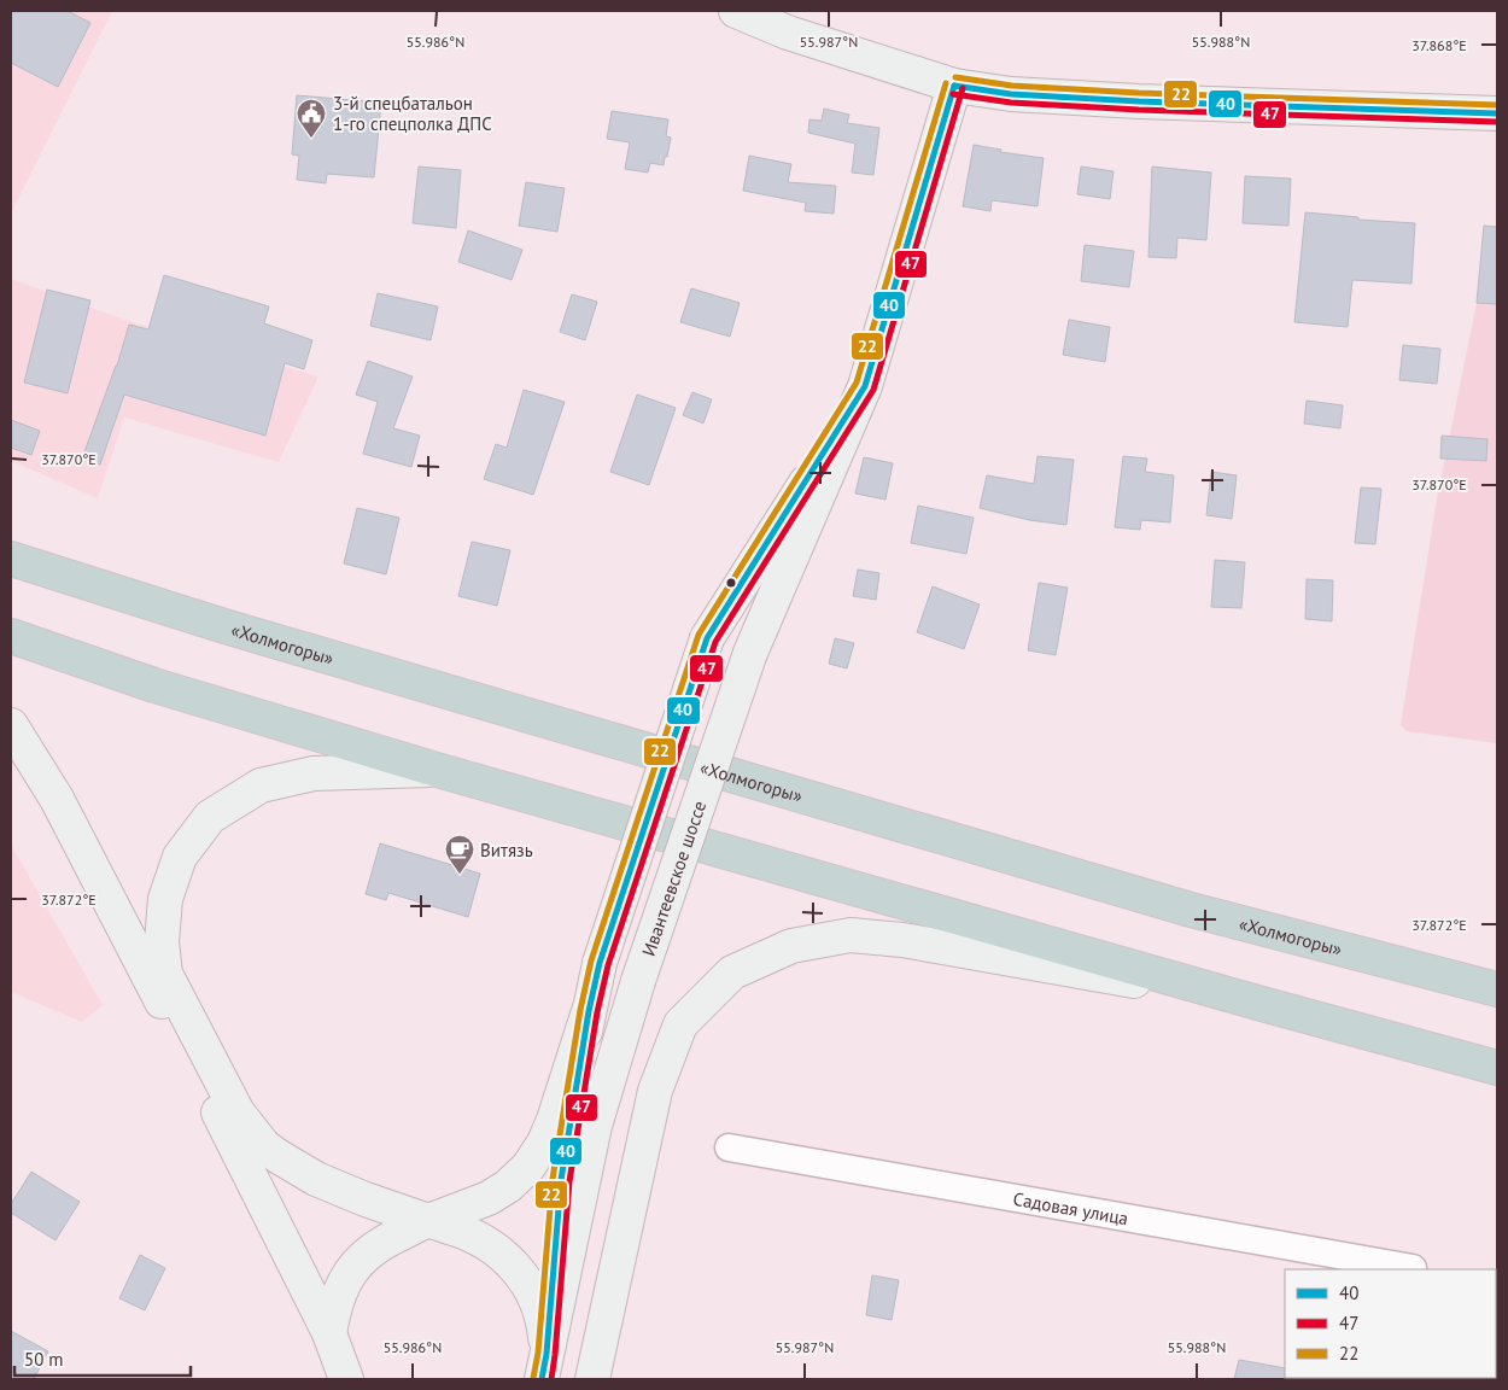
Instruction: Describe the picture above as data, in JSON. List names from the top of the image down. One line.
{"streets":{"highway":["«Холмогоры»"],"main road":["Ивантеевское шоссе"],"street":["Садовая улица"]},"places":{"public building":["3-й спецбатальон 1-го спецполка ДПС"],"cafe":["Витязь"]},"lines":["transit line 22","transit line 40","transit line 47"],"legend":["40","47","22"],"scale_bar":"50 m","coordinates":["55.986°N","55.987°N","55.988°N","37.868°E","37.870°E","37.872°E"]}
